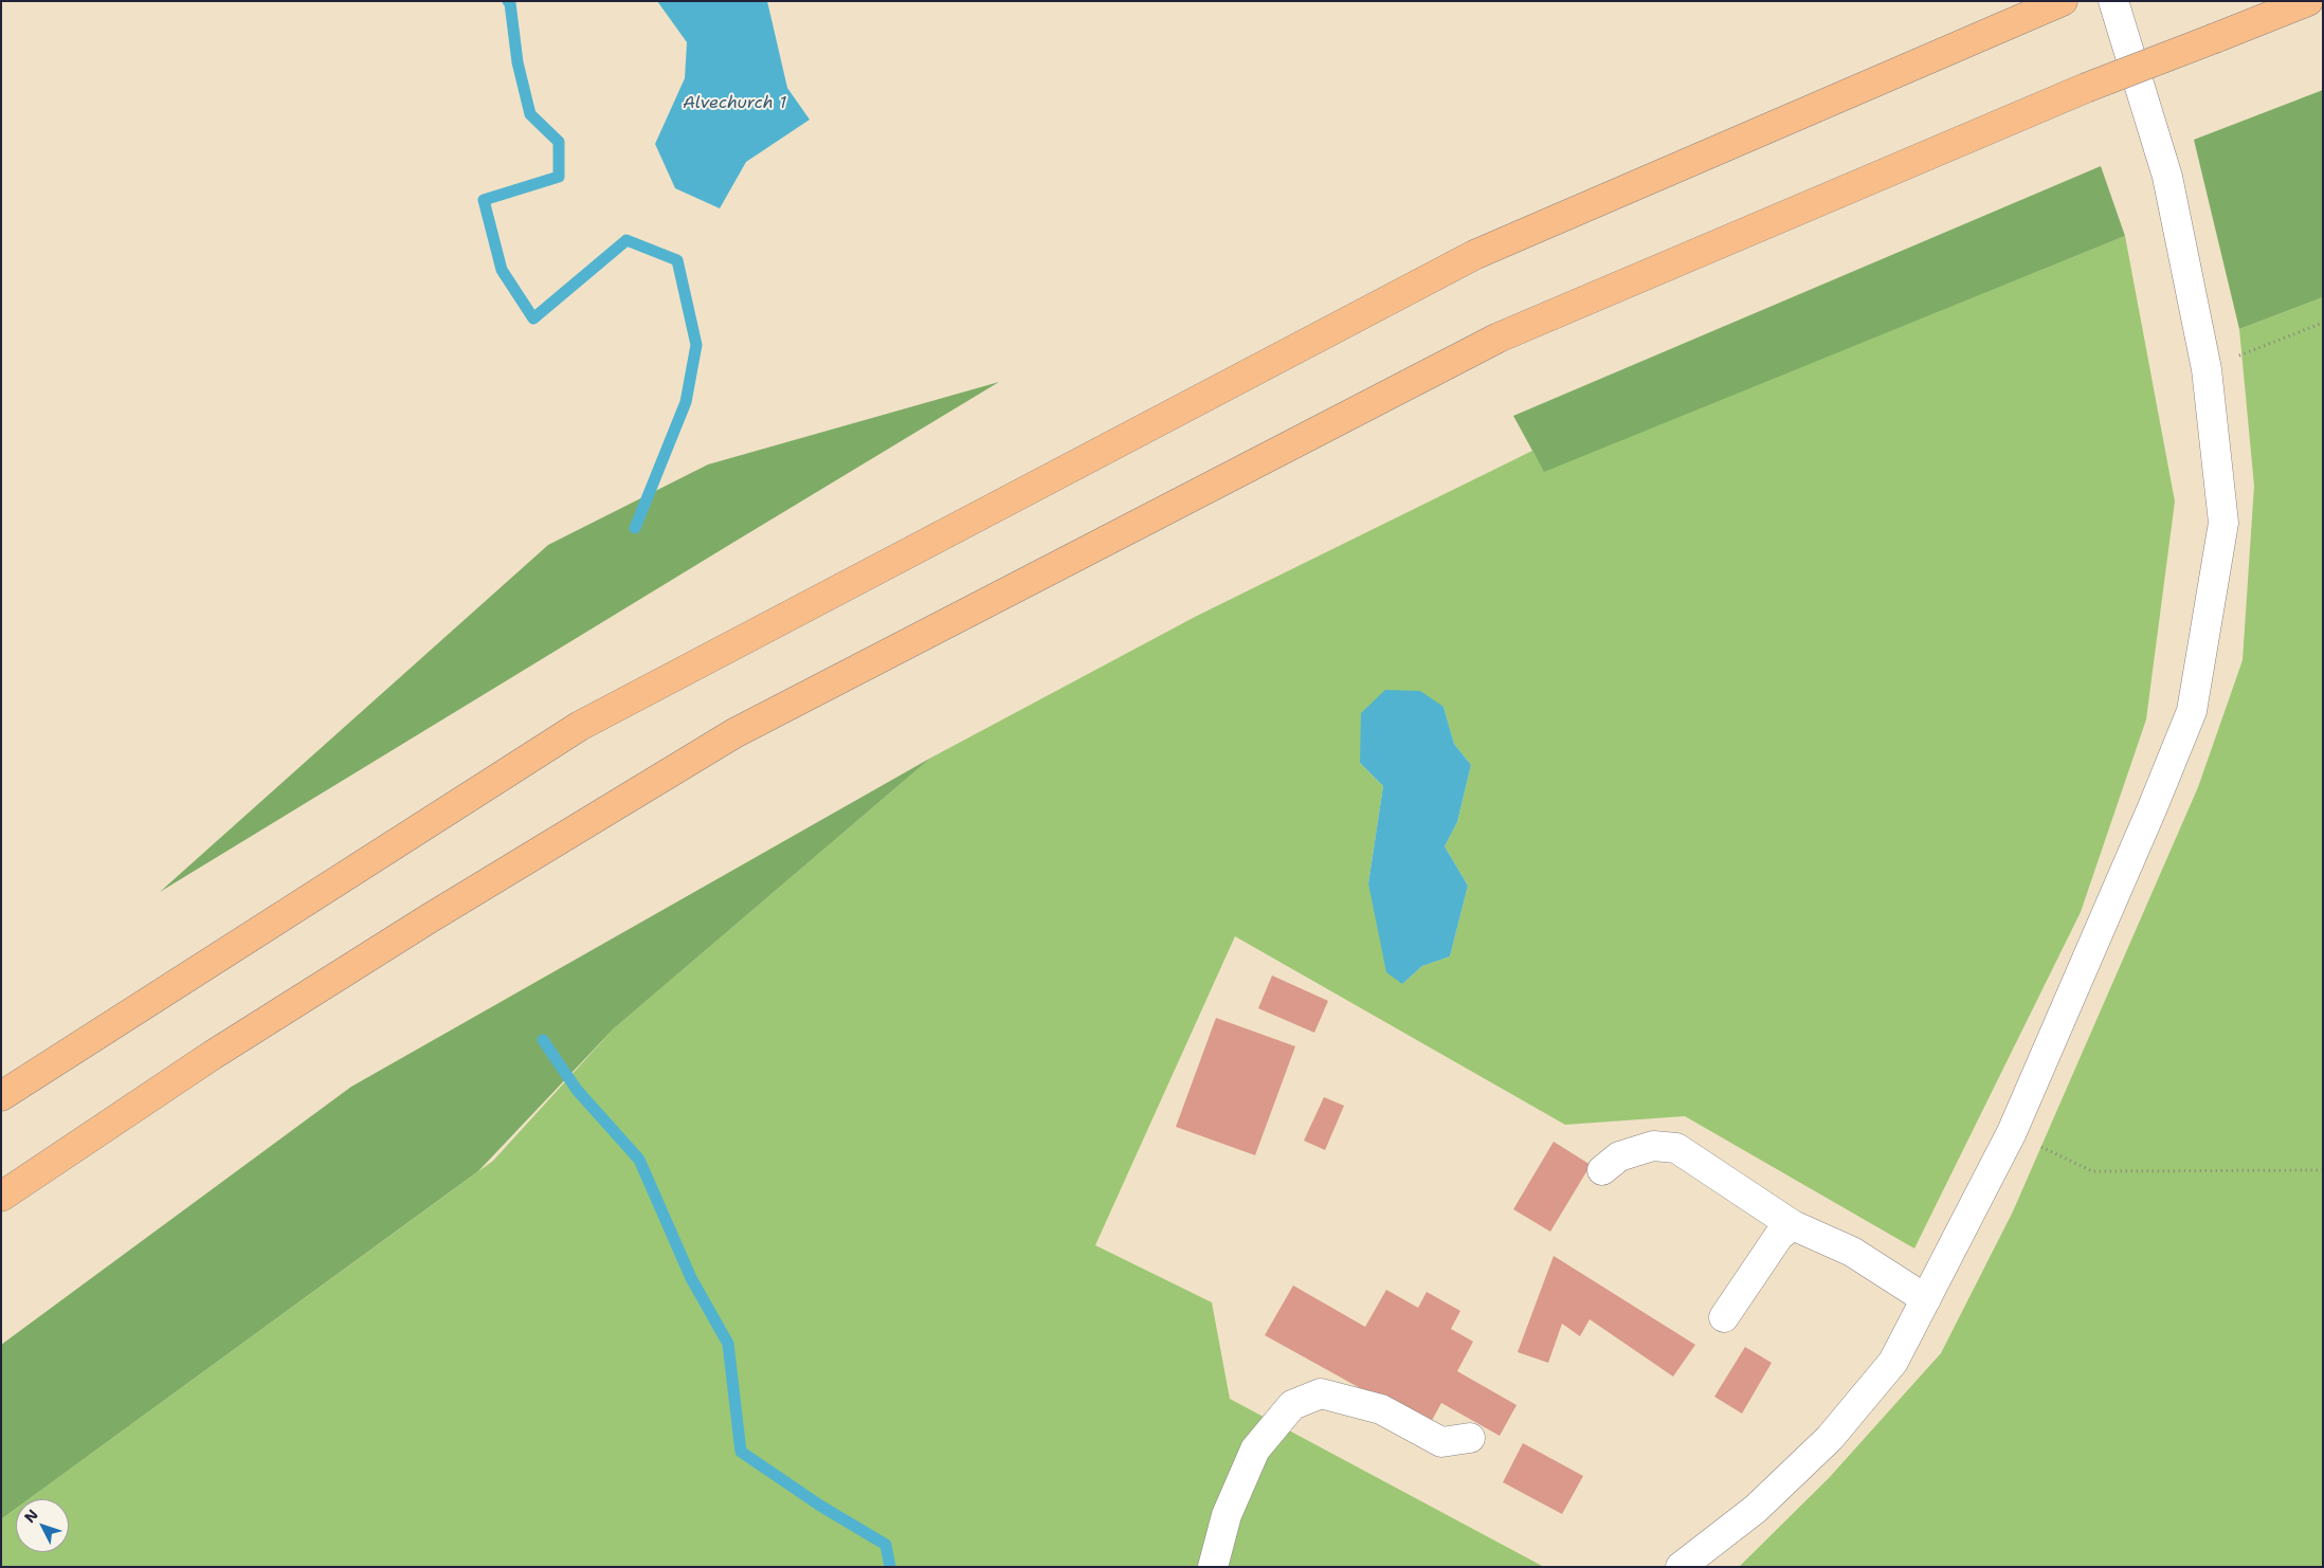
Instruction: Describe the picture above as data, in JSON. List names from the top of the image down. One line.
{"water":["Alvechurch 1"],"north":"top left"}
